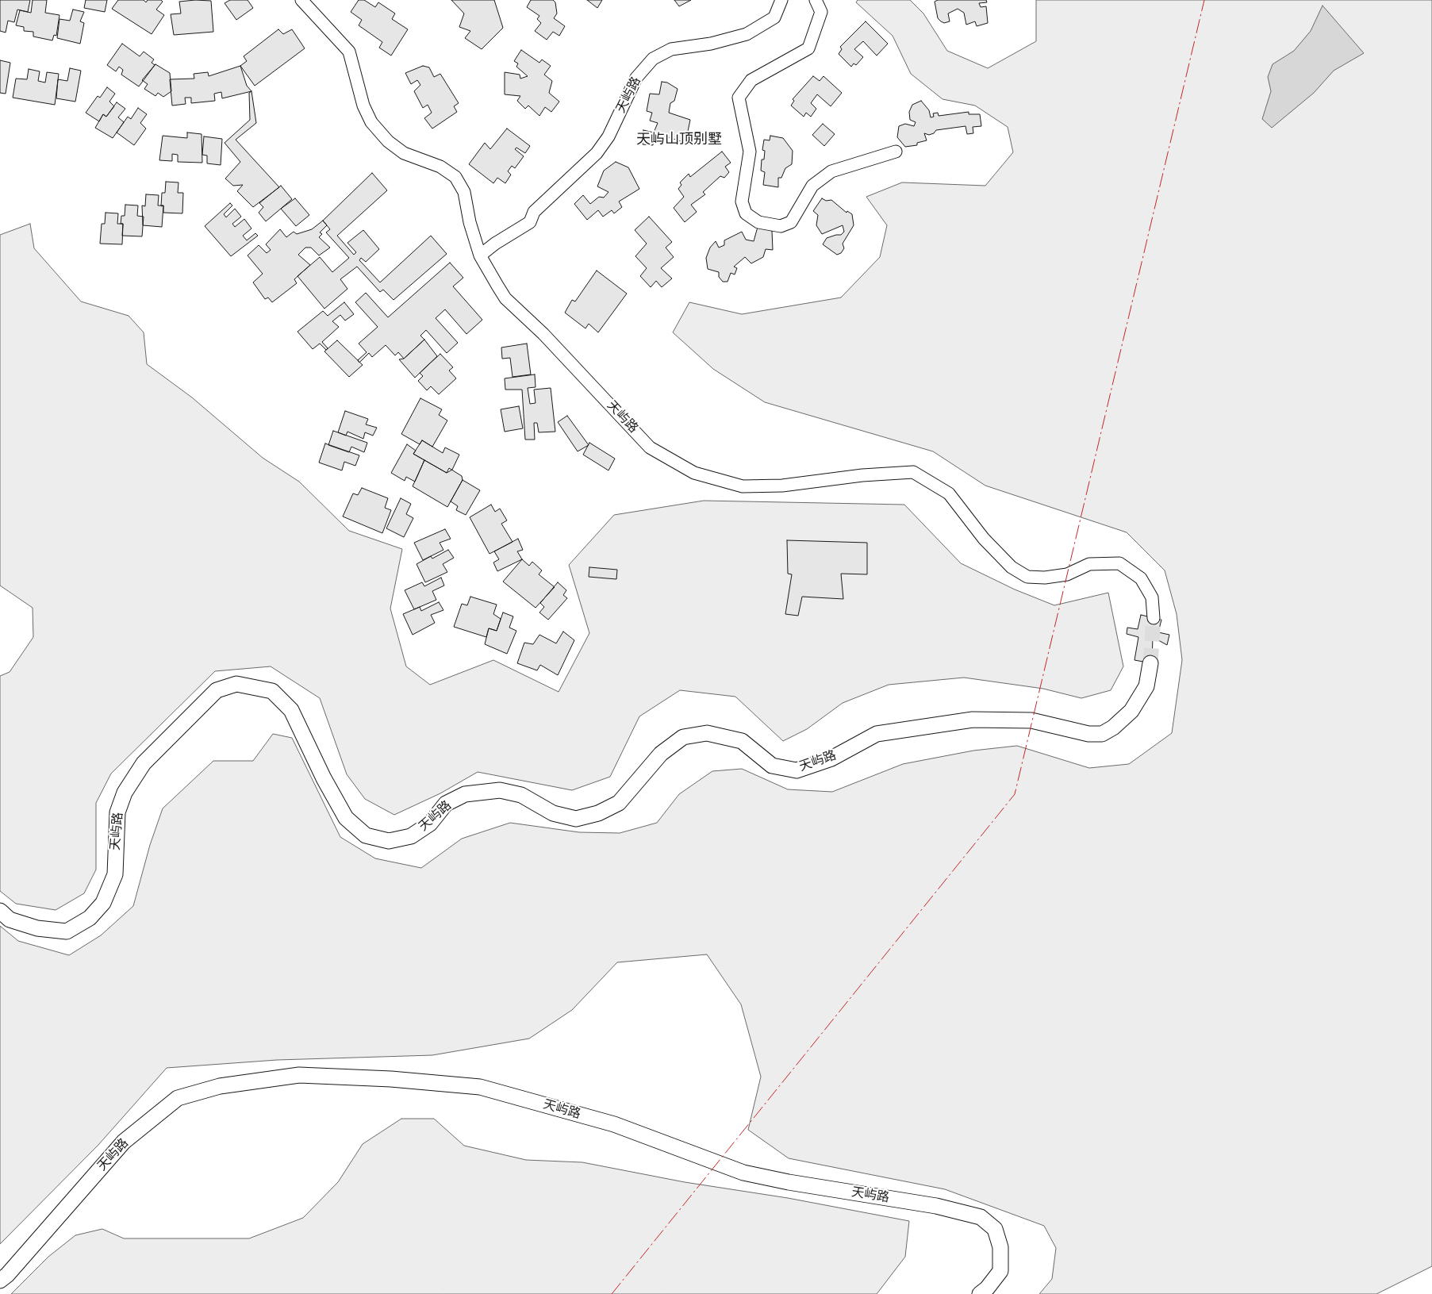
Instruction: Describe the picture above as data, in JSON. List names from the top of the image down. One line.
{"streets":{"street":["天屿路"]},"districts":["天屿山顶别墅"]}
